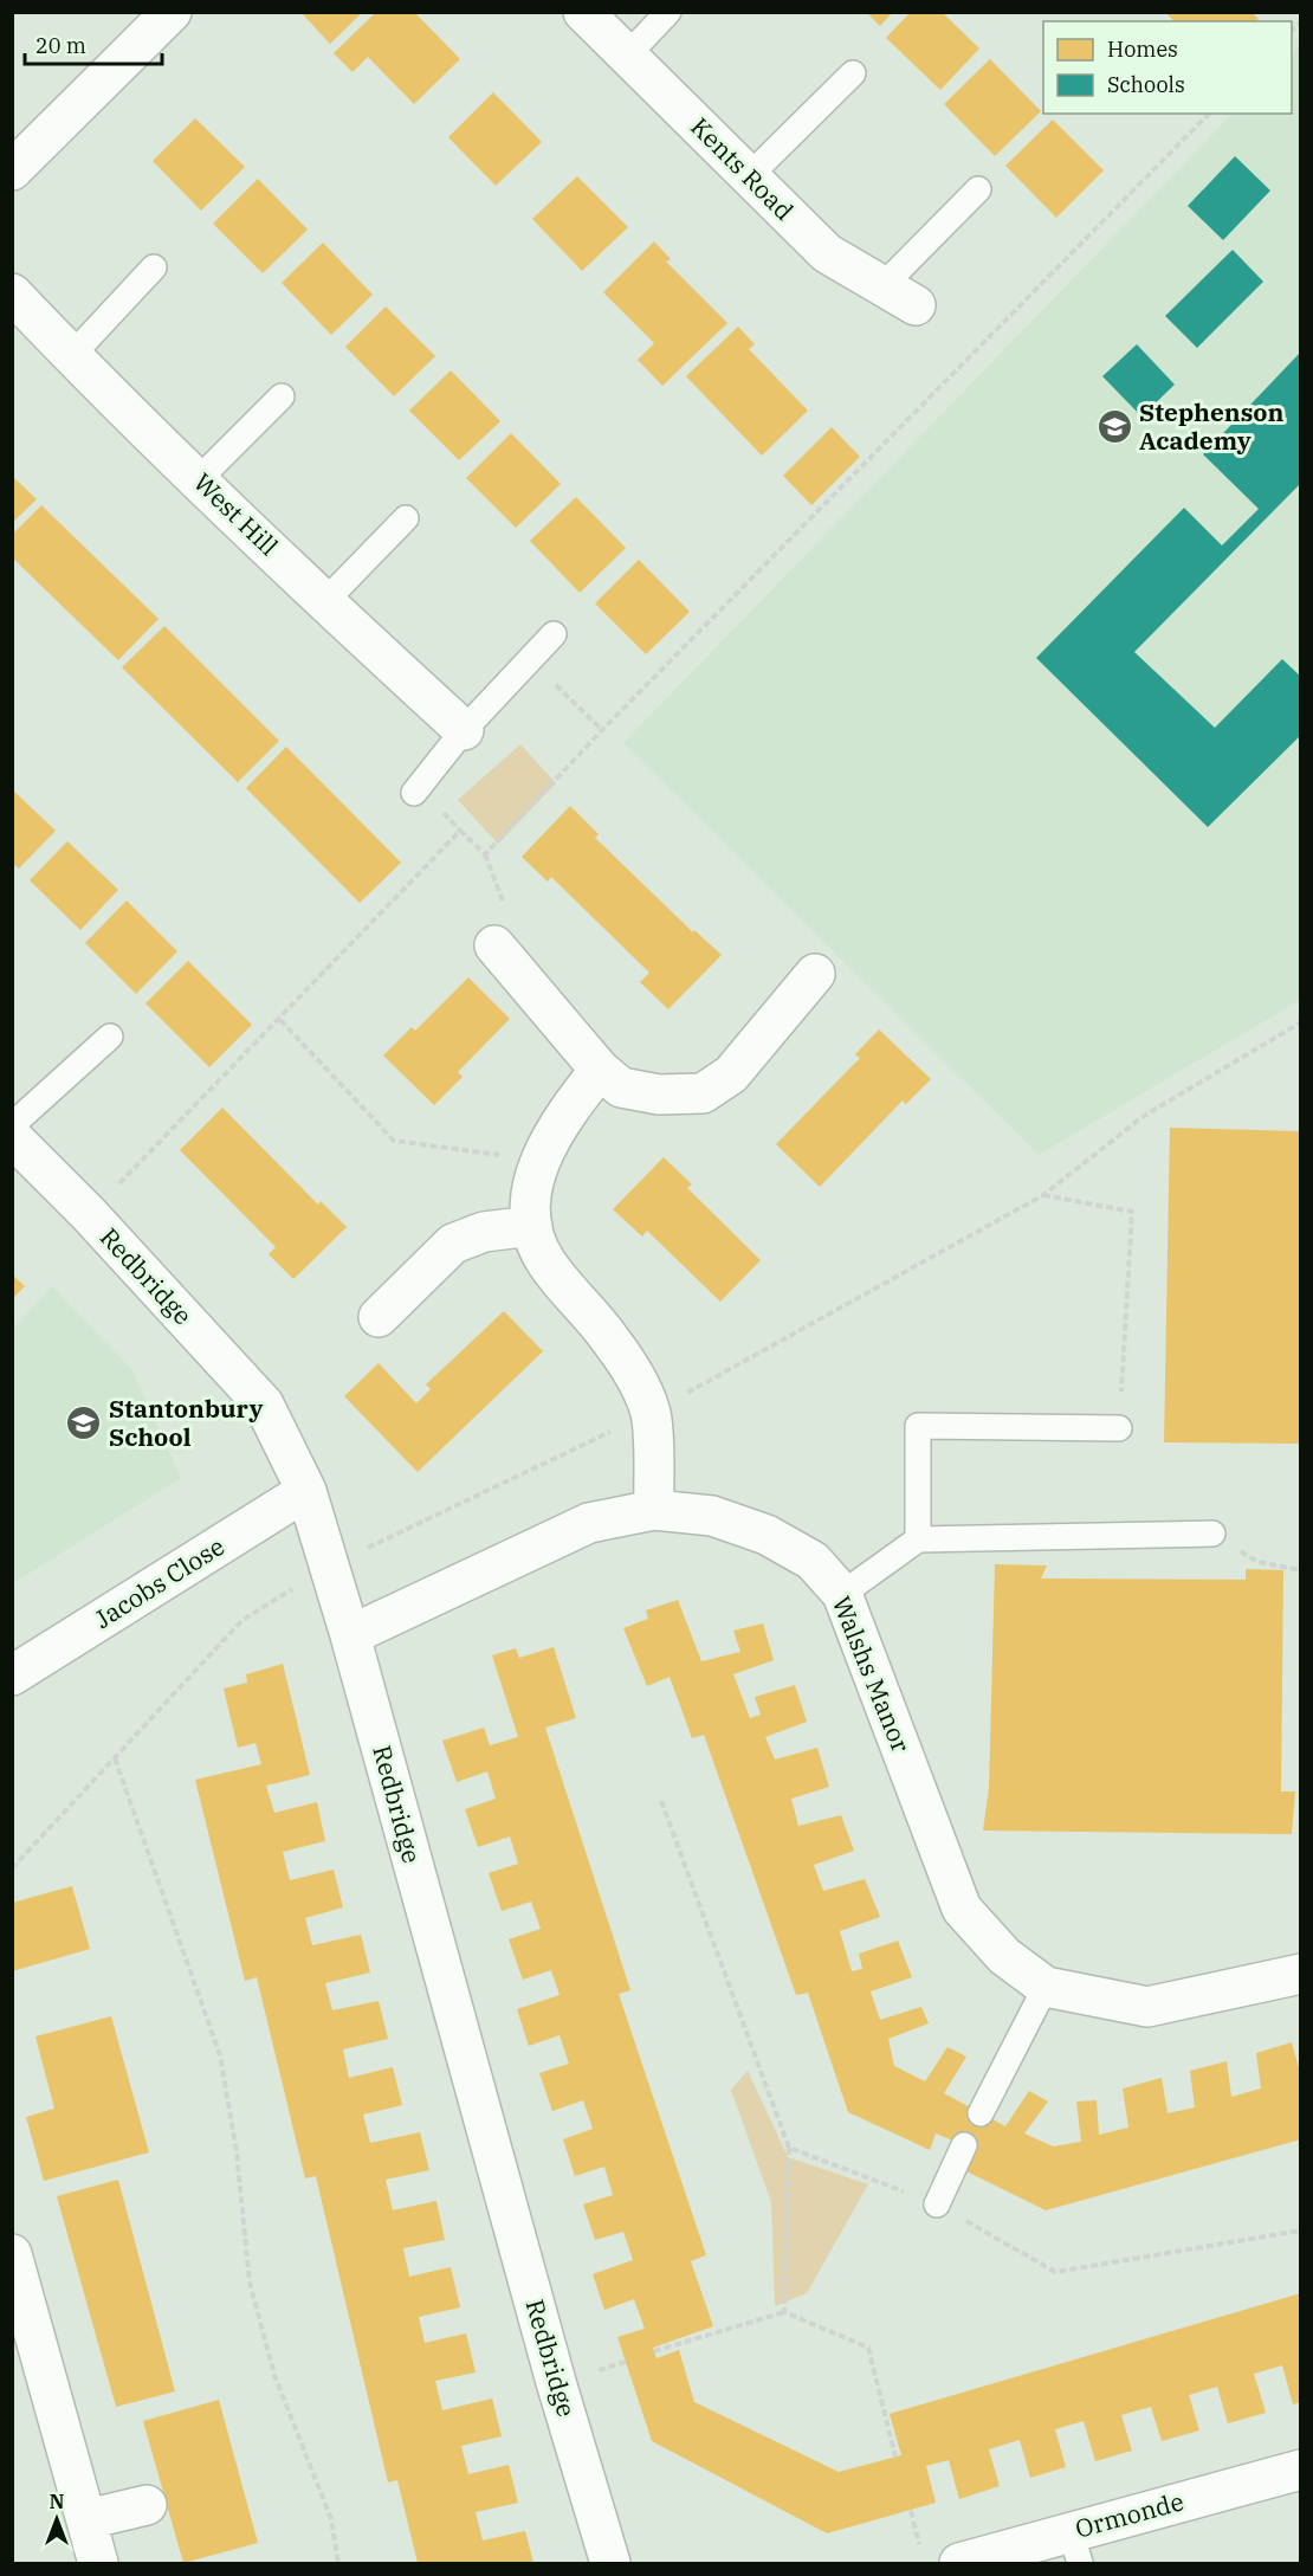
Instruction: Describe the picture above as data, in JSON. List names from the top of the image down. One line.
{"streets":{"street":["Kents Road","West Hill","Redbridge","Jacobs Close","Walshs Manor","Ormonde"]},"crossings":[["Redbridge","Jacobs Close"],["Redbridge","Walshs Manor"]],"places":{"school or university":["Stephenson Academy","Stantonbury School"]},"legend":["Homes","Schools"],"scale_bar":"20 m","north":"top"}
